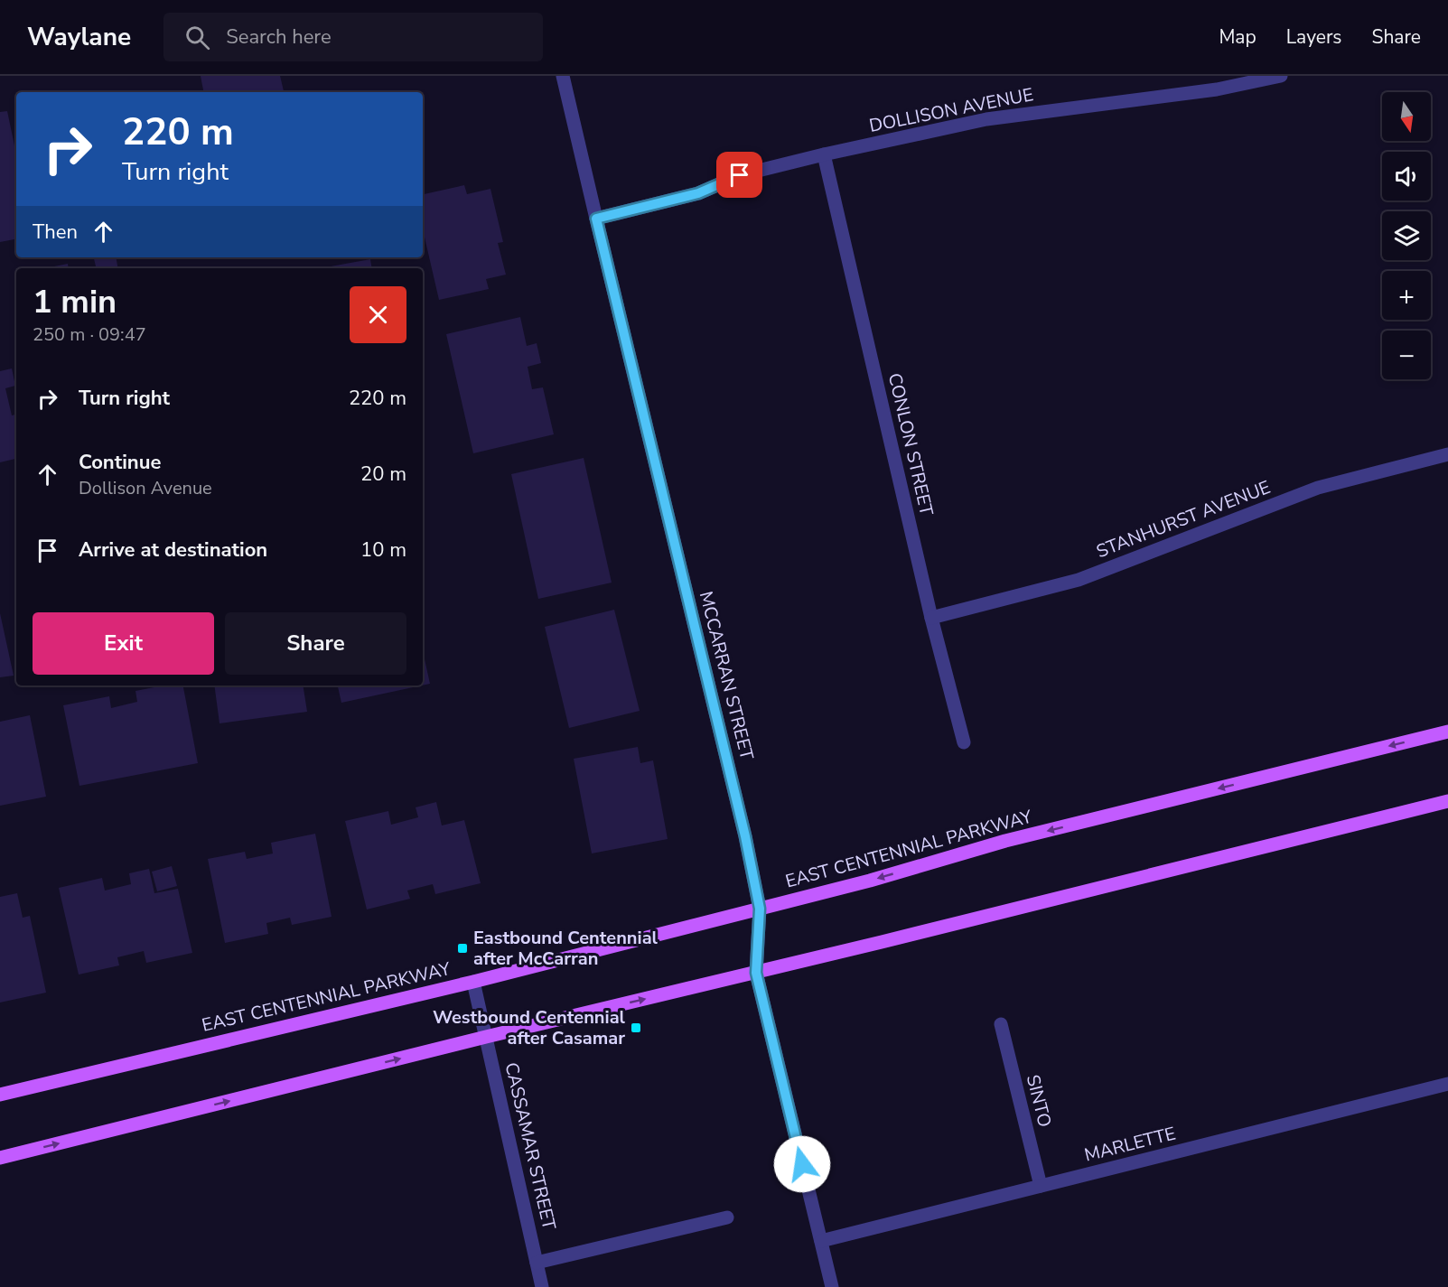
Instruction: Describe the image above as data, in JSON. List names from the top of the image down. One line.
{"streets":{"main road":["EAST CENTENNIAL PARKWAY"],"street":["DOLLISON AVENUE","CONLON STREET","STANHURST AVENUE","MCCARRAN STREET","SINTO","MARLETTE","CASSAMAR STREET"]},"crossings":[["DOLLISON AVENUE","CONLON STREET"],["DOLLISON AVENUE","MCCARRAN STREET"],["CONLON STREET","STANHURST AVENUE"],["MCCARRAN STREET","EAST CENTENNIAL PARKWAY"],["MCCARRAN STREET","MARLETTE"],["EAST CENTENNIAL PARKWAY","CASSAMAR STREET"],["SINTO","MARLETTE"]],"places":{"transit":["Eastbound Centennial after McCarran","Westbound Centennial after Casamar"]},"north":"bottom","page":{"header":"Waylane","search":"Search here","nav":["Map","Layers","Share"],"map_buttons":["+","−"],"turn":["220 m","Turn right"],"then":"Then","heading":["1 min","250 m · 09:47"],"list":[{"name":"Turn right","value":"220 m"},{"name":"Continue","note":"Dollison Avenue","value":"20 m"},{"name":"Arrive at destination","value":"10 m"}],"buttons":["Exit","Share"]}}
